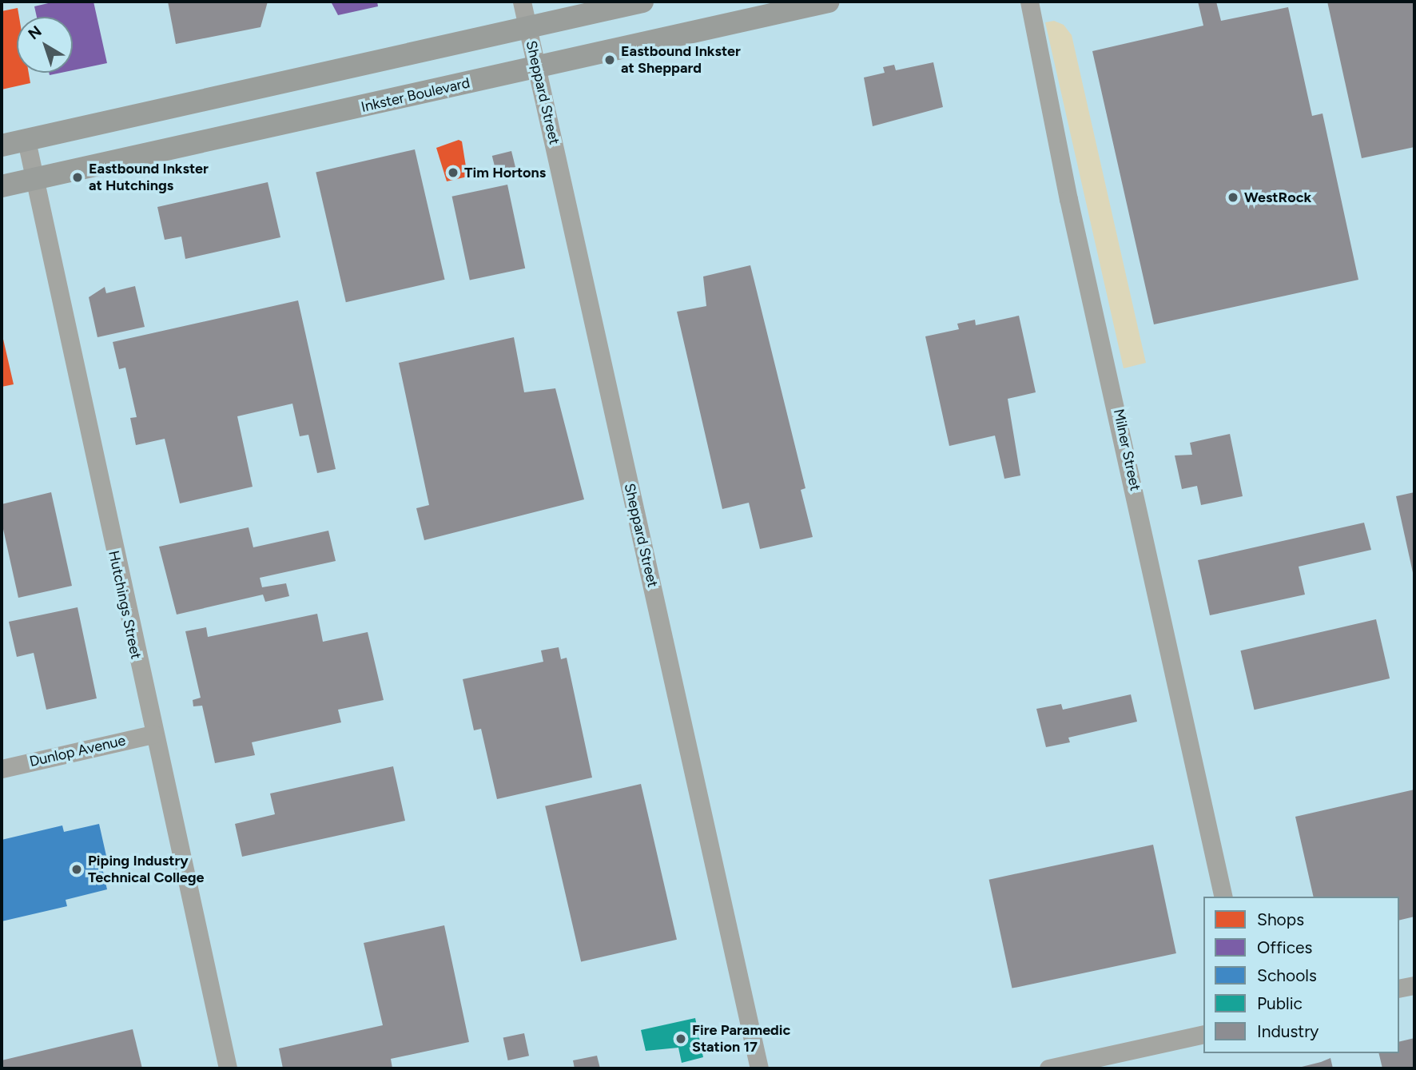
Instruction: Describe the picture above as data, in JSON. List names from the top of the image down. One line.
{"streets":{"main road":["Inkster Boulevard"],"street":["Sheppard Street","Milner Street","Hutchings Street","Dunlop Avenue"]},"crossings":[["Sheppard Street","Inkster Boulevard"],["Inkster Boulevard","Hutchings Street"],["Hutchings Street","Dunlop Avenue"]],"places":["Eastbound Inkster at Sheppard","Tim Hortons","Eastbound Inkster at Hutchings","WestRock","Piping Industry Technical College","Fire Paramedic Station 17"],"legend":["Shops","Offices","Schools","Public","Industry"],"north":"top left"}
